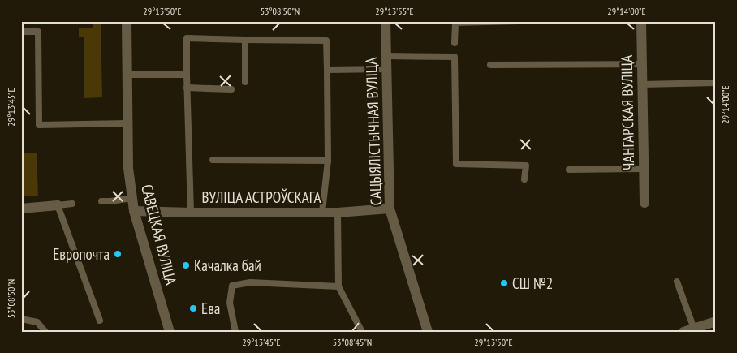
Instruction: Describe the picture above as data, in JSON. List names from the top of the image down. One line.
{"streets":{"street":["ЧАНГАРСКАЯ ВУЛІЦА","САЦЫЯЛІСТЫЧНАЯ ВУЛІЦА","ВУЛІЦА АСТРОЎСКАГА","САВЕЦКАЯ ВУЛІЦА"]},"crossings":[["САЦЫЯЛІСТЫЧНАЯ ВУЛІЦА","ВУЛІЦА АСТРОЎСКАГА"],["ВУЛІЦА АСТРОЎСКАГА","САВЕЦКАЯ ВУЛІЦА"]],"places":["Европочта","Качалка бай","СШ №2","Ева"],"coordinates":["29°13'50\"E","53°08'50\"N","29°13'55\"E","29°14'00\"E","29°13'45\"E","53°08'45\"N"]}
